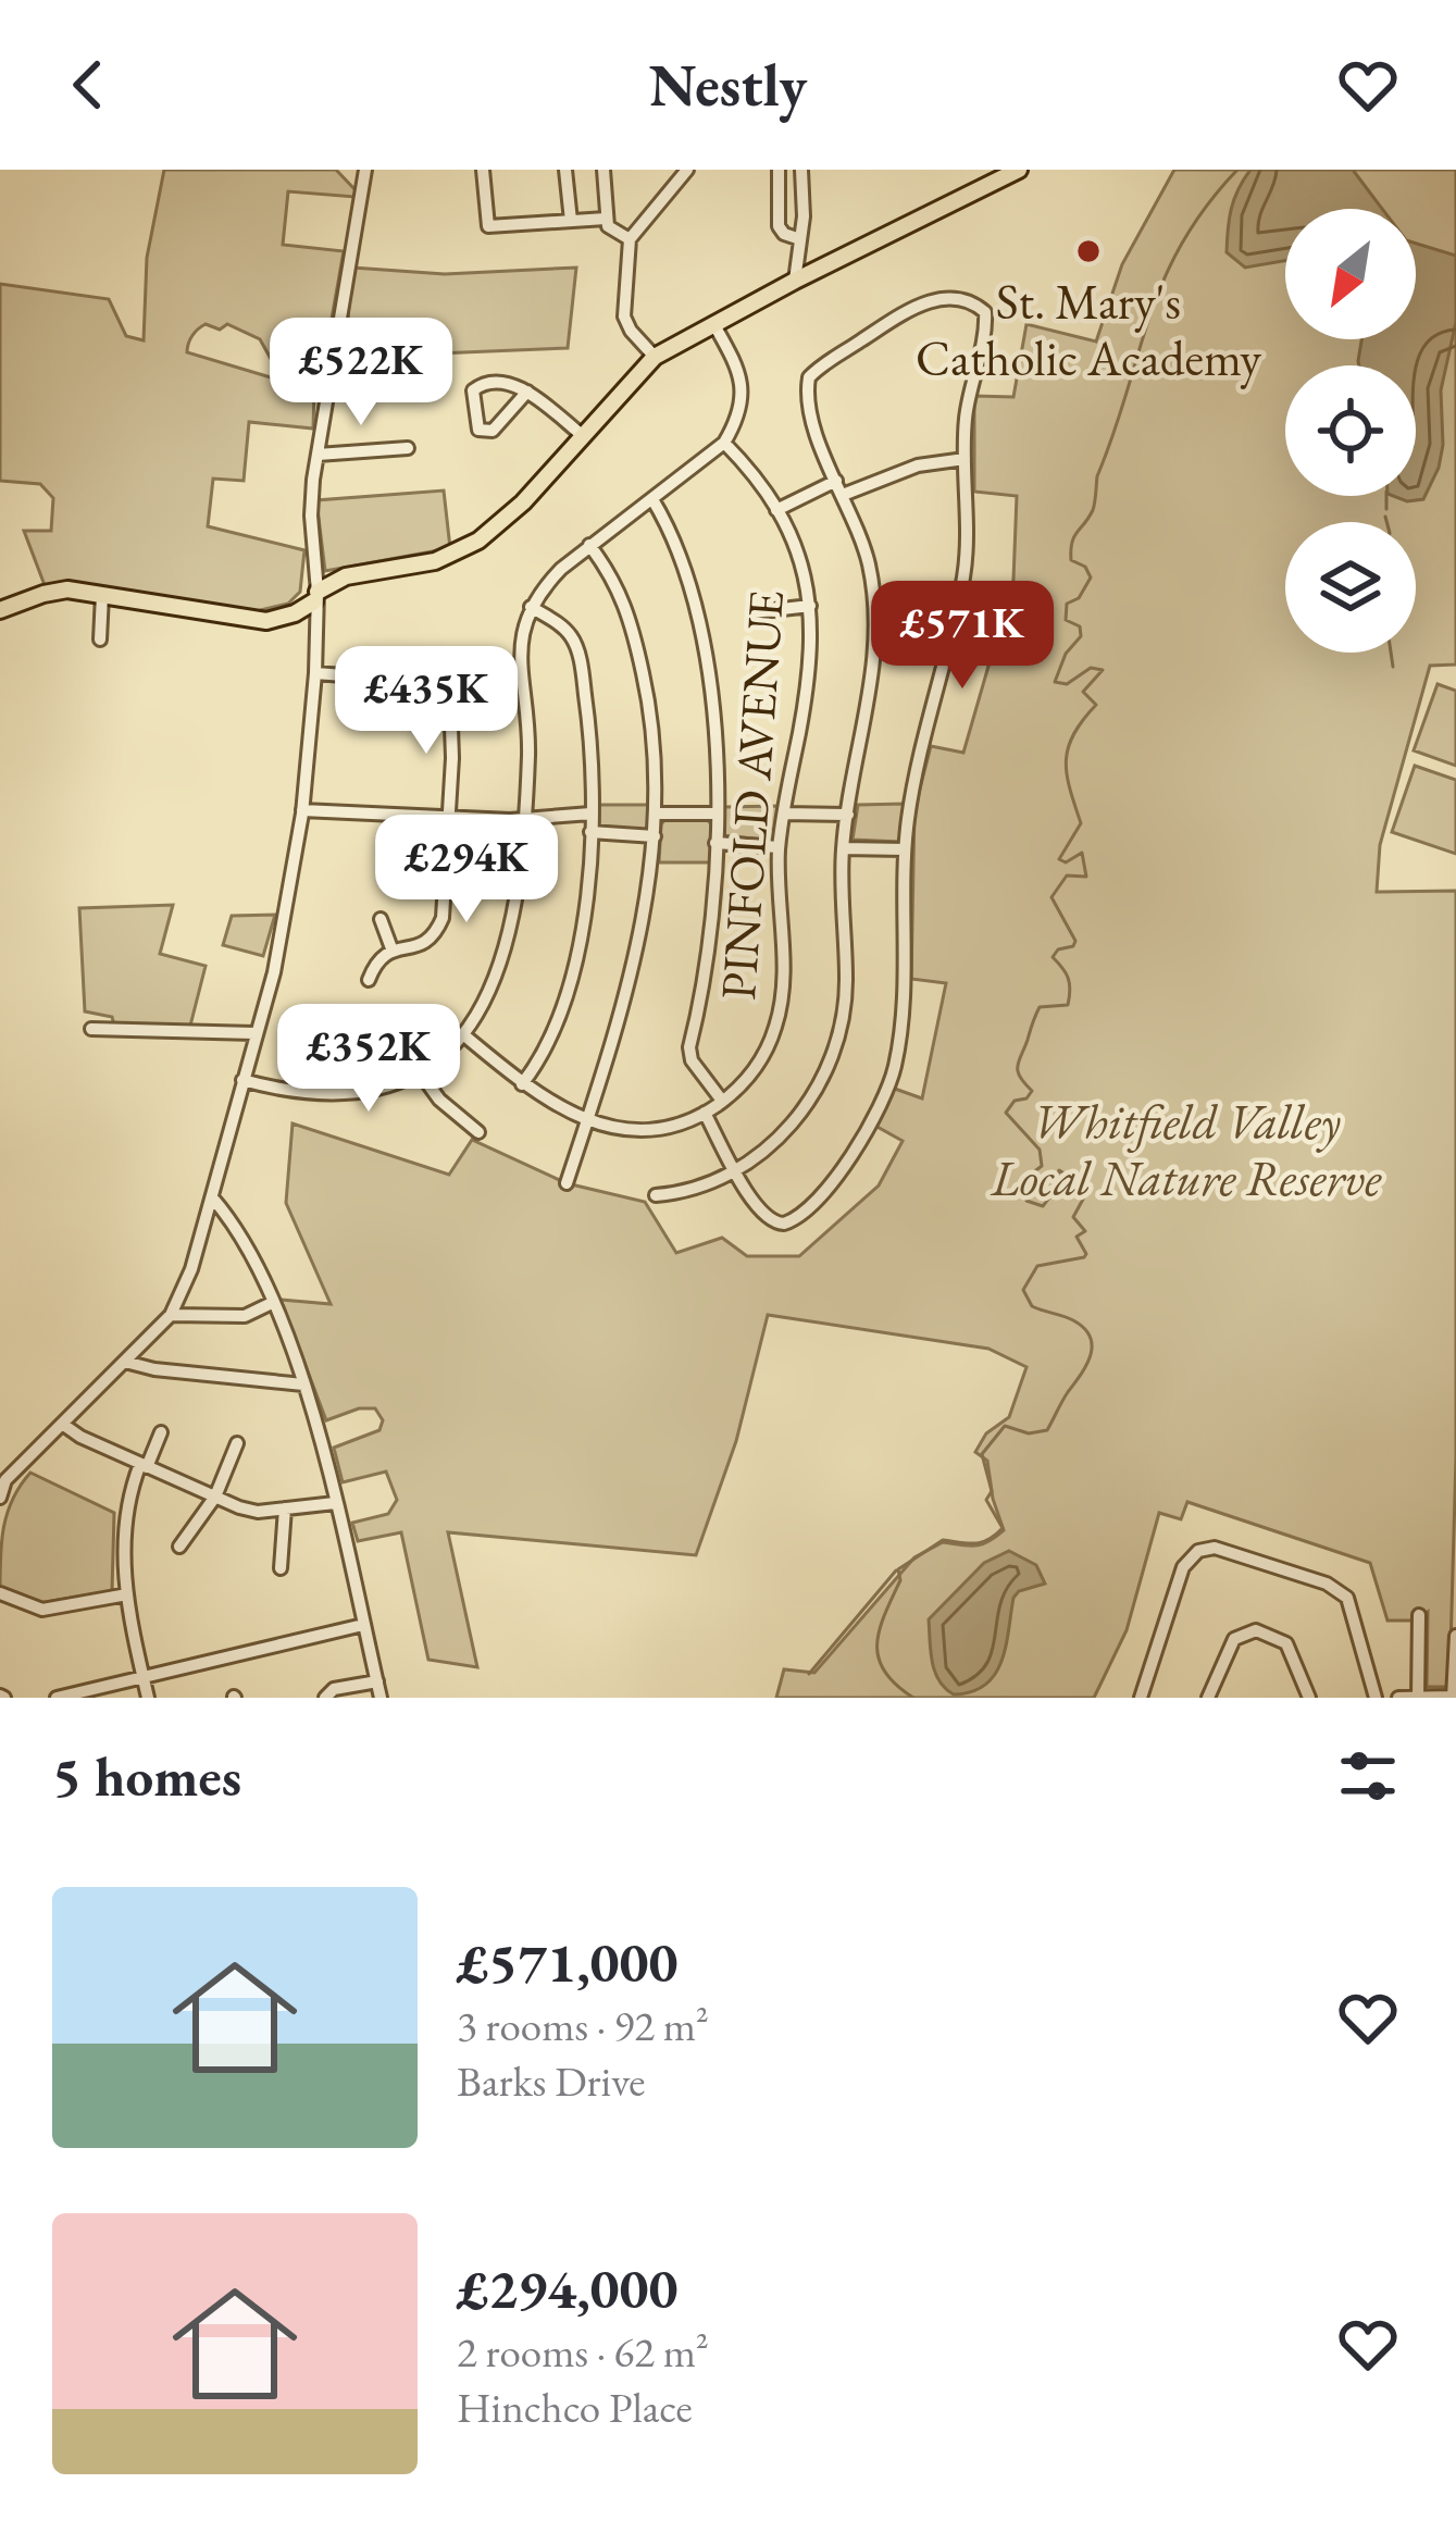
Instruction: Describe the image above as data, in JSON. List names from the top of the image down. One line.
{"streets":{"street":["PINFOLD AVENUE"]},"parks":["Whitfield Valley Local Nature Reserve"],"places":["St. Mary's Catholic Academy"],"north":"bottom left","page":{"header":"Nestly","price":["£522K","£571K","£435K","£294K","£352K"],"heading":"5 homes","list":[{"name":"£571,000","note":"3 rooms · 92 m² · Barks Drive"},{"name":"£294,000","note":"2 rooms · 62 m² · Hinchco Place"}]}}
